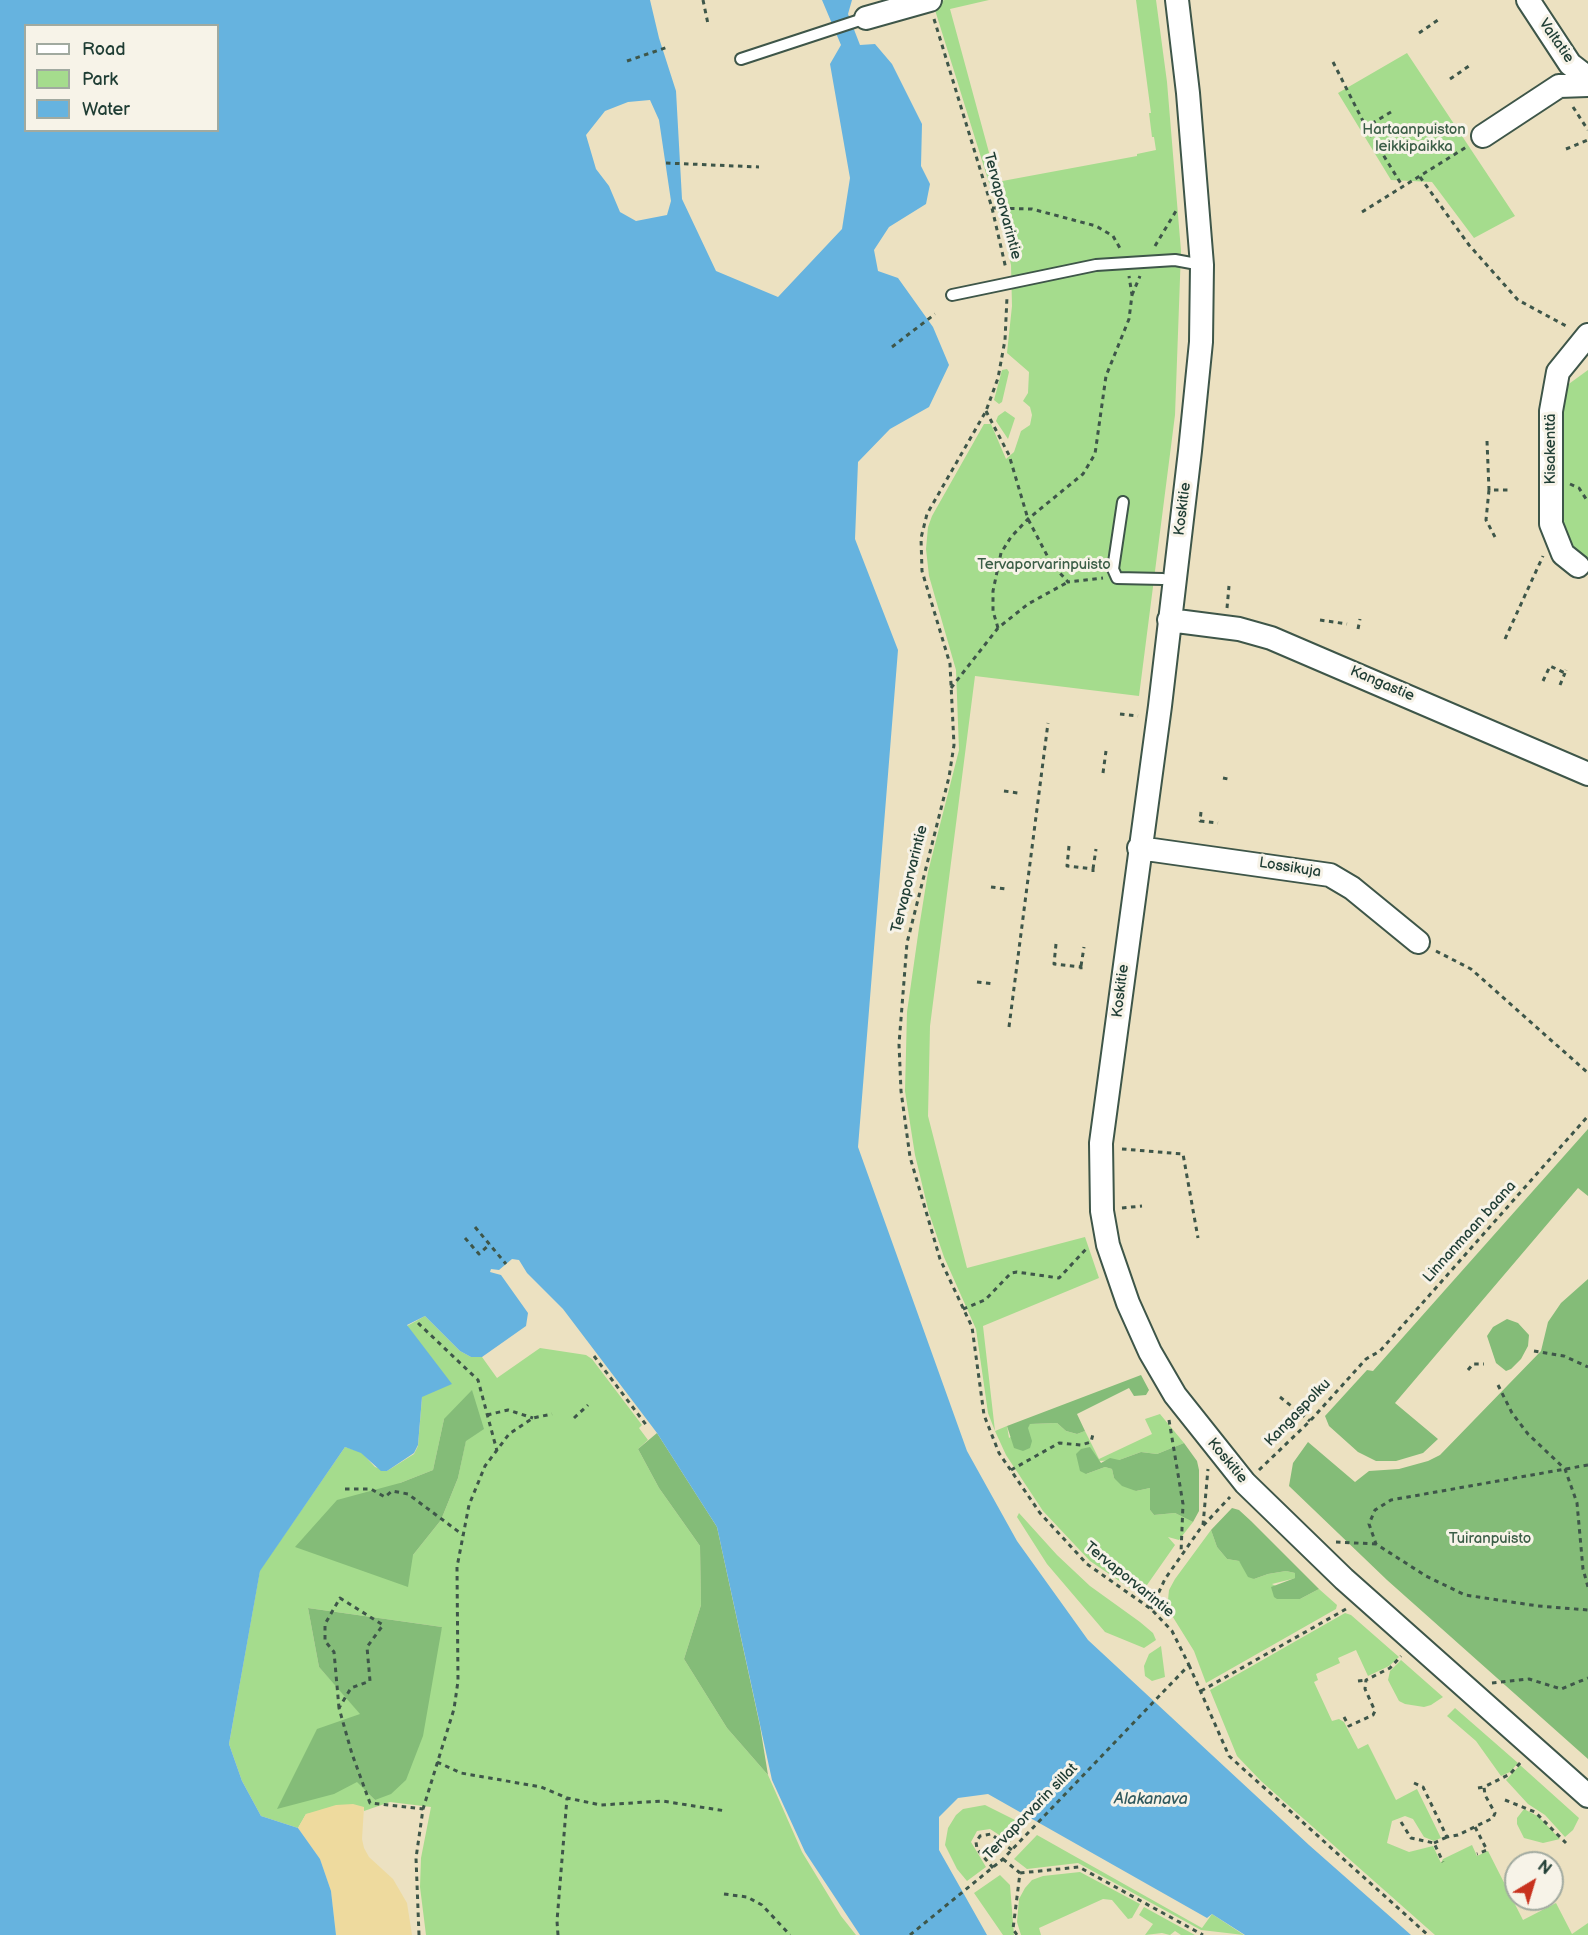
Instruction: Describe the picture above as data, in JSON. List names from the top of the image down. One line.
{"streets":{"street":["Valtatie","Kisakenttä","Koskitie","Kangastie","Lossikuja"],"path":["Tervaporvarintie","Linnanmaan baana","Kangaspolku","Tervaporvarin sillat"]},"crossings":[["Tervaporvarintie","Tervaporvarin sillat"],["Koskitie","Kangastie"],["Koskitie","Lossikuja"],["Koskitie","Kangaspolku"],["Linnanmaan baana","Kangaspolku"]],"water":["Alakanava"],"parks":["Hartaanpuiston leikkipaikka","Tervaporvarinpuisto","Tuiranpuisto"],"legend":["Road","Park","Water"],"north":"top right"}
